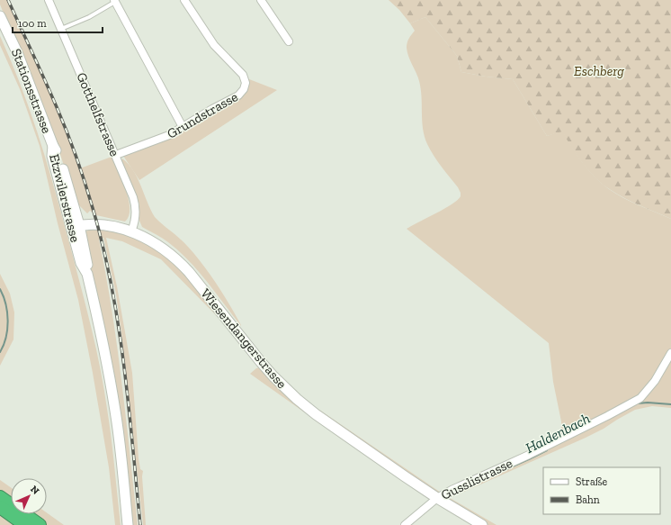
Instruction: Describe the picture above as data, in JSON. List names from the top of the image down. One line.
{"streets":{"main road":["Stationsstrasse","Etzwilerstrasse","Wiesendangerstrasse"],"street":["Gotthelfstrasse","Grundstrasse","Gusslistrasse"]},"crossings":[["Stationsstrasse","Etzwilerstrasse"],["Gotthelfstrasse","Grundstrasse"],["Gotthelfstrasse","Wiesendangerstrasse"],["Etzwilerstrasse","Wiesendangerstrasse"],["Wiesendangerstrasse","Gusslistrasse"]],"water":["Haldenbach"],"parks":["Eschberg"],"legend":["Straße","Bahn"],"scale_bar":"100 m","north":"top right"}
